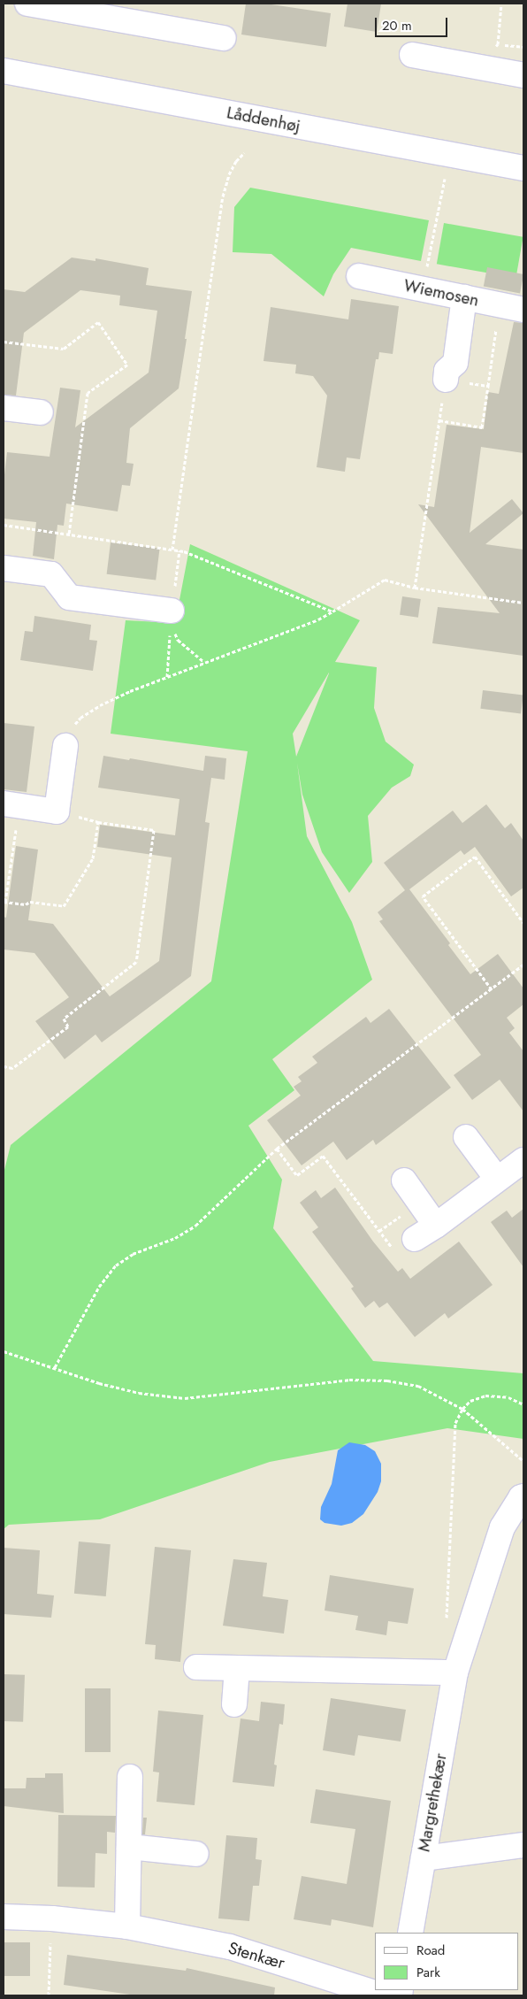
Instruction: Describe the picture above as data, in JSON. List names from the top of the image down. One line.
{"streets":{"street":["Låddenhøj","Wiemosen","Margrethekær","Stenkær"]},"legend":["Road","Park"],"scale_bar":"20 m"}
